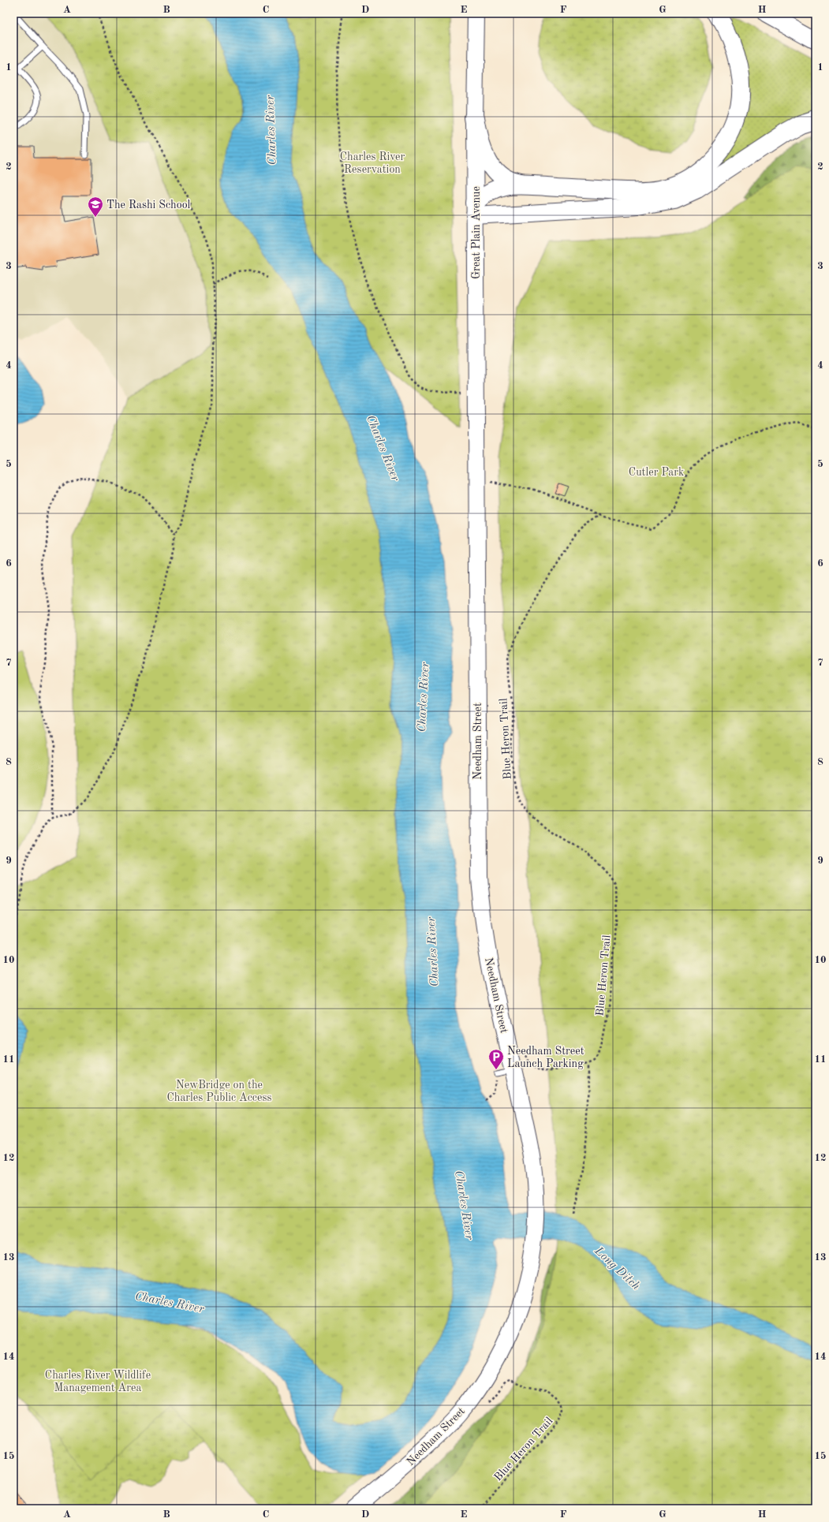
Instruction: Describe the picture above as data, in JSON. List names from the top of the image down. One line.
{"streets":{"main road":["Great Plain Avenue","Needham Street"],"path":["Blue Heron Trail"]},"crossings":[["Great Plain Avenue","Needham Street"],["Blue Heron Trail","Needham Street"]],"water":["Charles River","Long Ditch"],"parks":["Charles River Reservation","Cutler Park","NewBridge on the Charles Public Access","Charles River Wildlife Management Area"],"places":{"school or university":["The Rashi School"],"parking":["Needham Street Launch Parking"]},"grid":{"columns":["A","B","C","D","E","F","G","H"],"rows":["1","2","3","4","5","6","7","8","9","10","11","12","13","14","15"]}}
